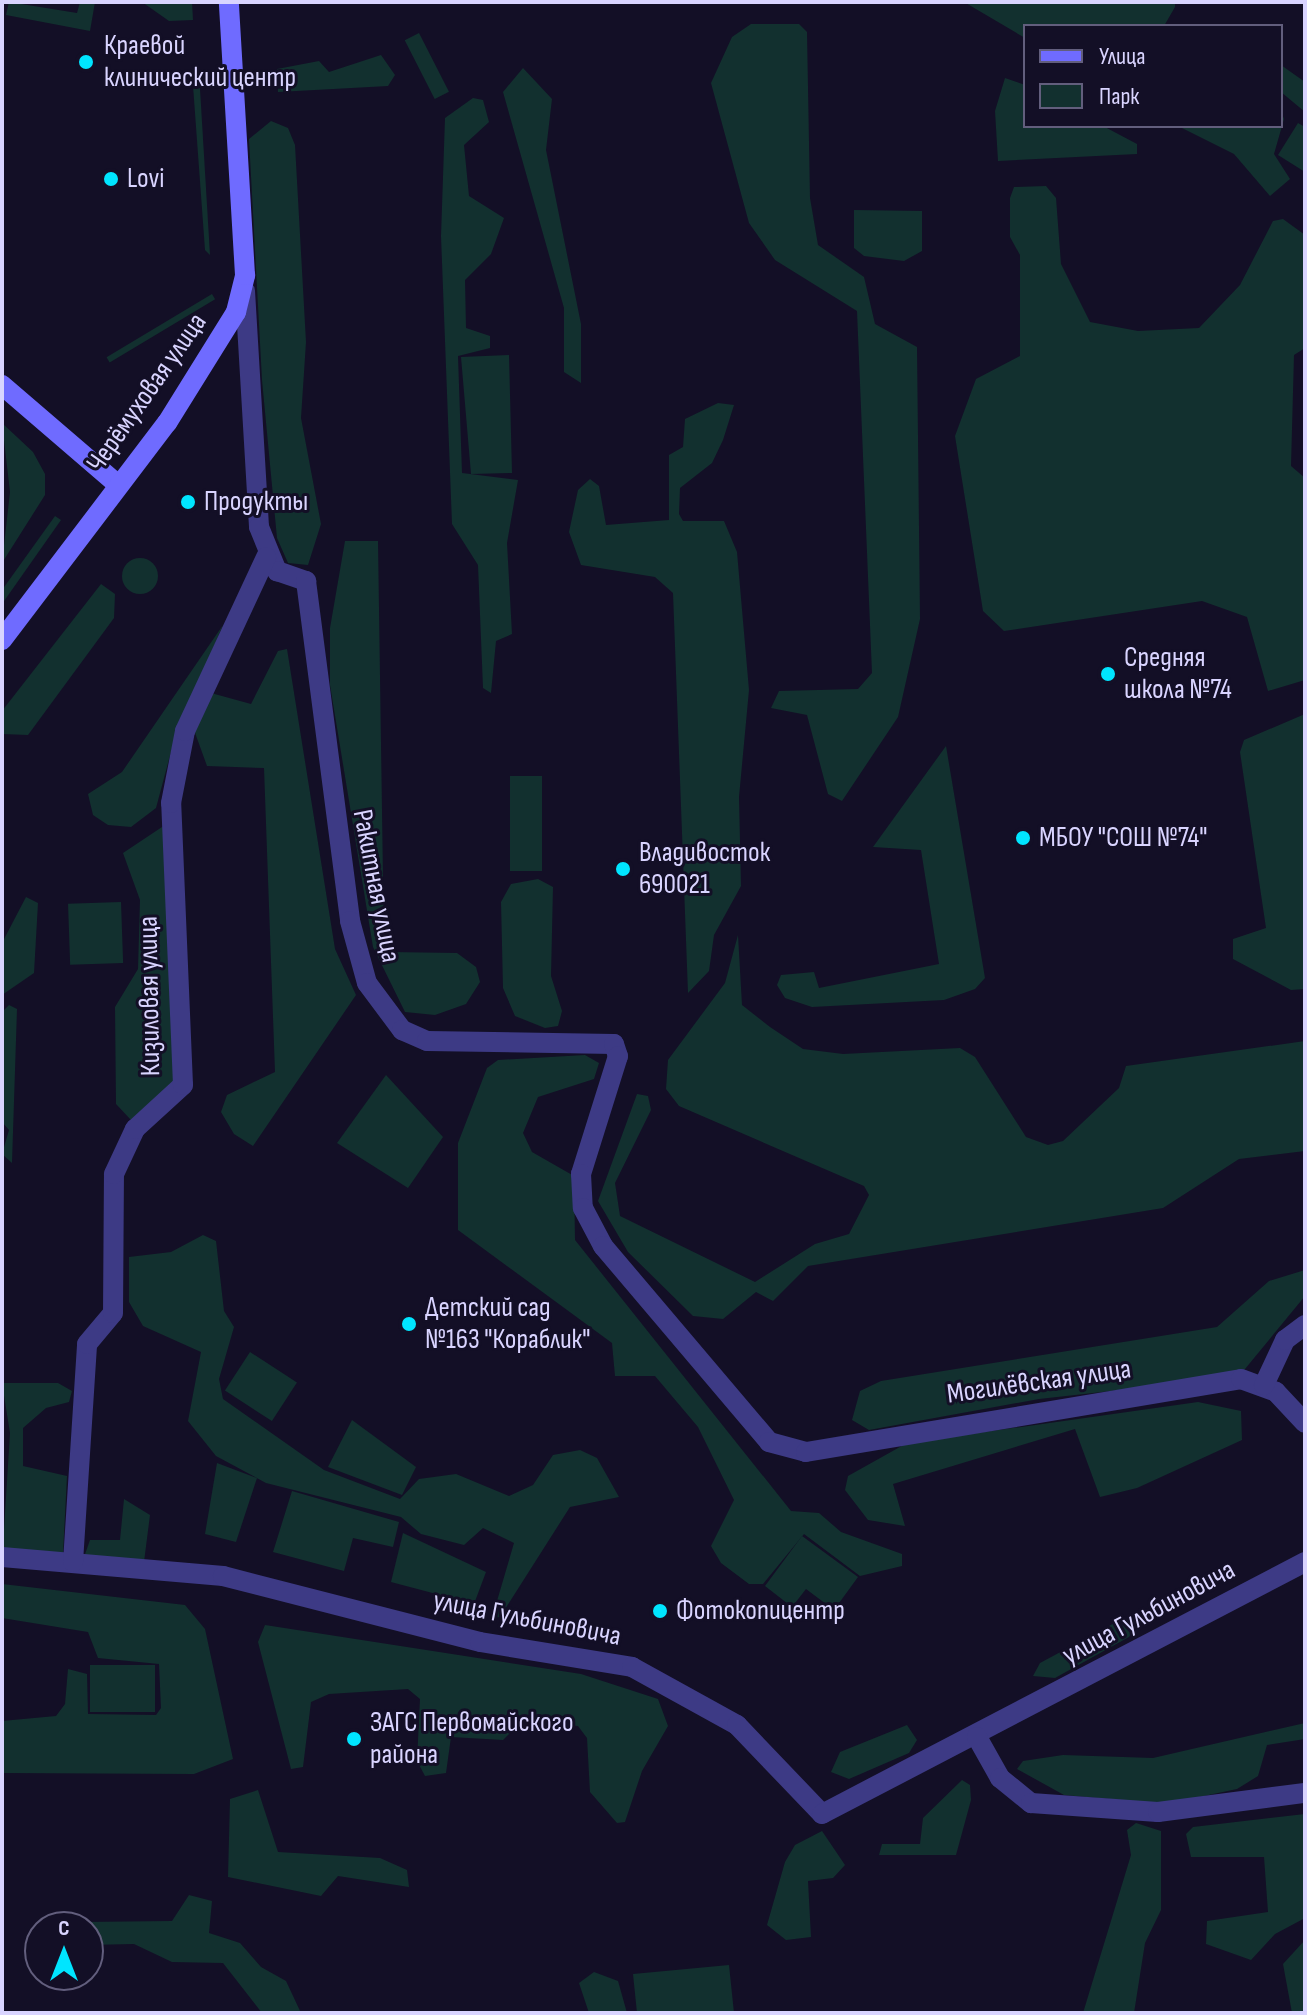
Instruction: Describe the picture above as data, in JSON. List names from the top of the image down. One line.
{"streets":{"main road":["Черёмуховая улица"],"street":["Ракитная улица","Кизиловая улица","Могилёвская улица","улица Гульбиновича"]},"crossings":[["Ракитная улица","Кизиловая улица"],["Ракитная улица","Могилёвская улица"],["Кизиловая улица","улица Гульбиновича"]],"places":["Краевой клинический центр","Lovi","Продукты","Средняя школа №74","МБОУ \"СОШ №74\"","Владивосток 690021","Детский сад №163 \"Кораблик\"","Фотокопицентр","ЗАГС Первомайского района"],"legend":["Улица","Парк"],"north":"top"}
